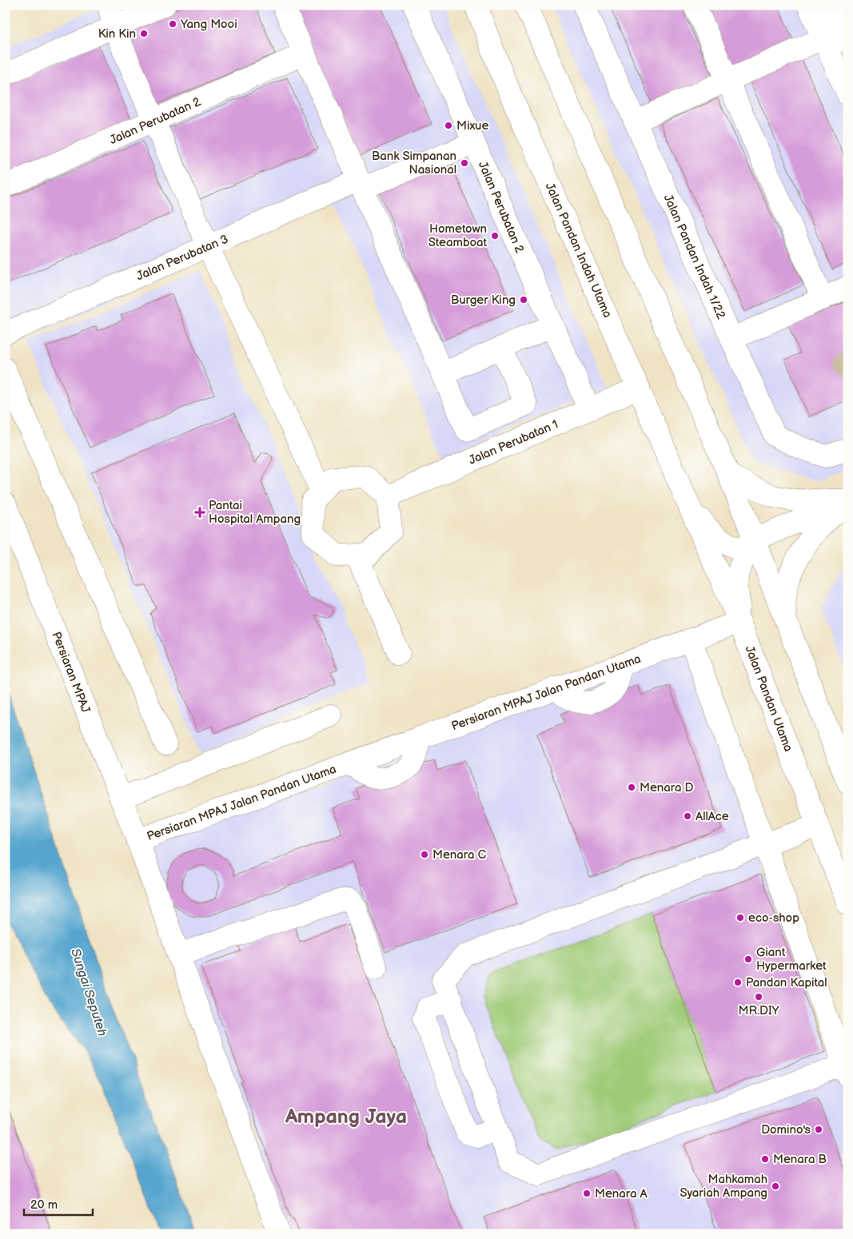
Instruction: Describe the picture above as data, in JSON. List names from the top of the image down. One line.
{"streets":{"street":["Jalan Perubatan 2","Jalan Pandan Indah Utama","Jalan Pandan Indah 1/22","Jalan Perubatan 3","Jalan Perubatan 1","Persiaran MPAJ","Persiaran MPAJ Jalan Pandan Utama","Jalan Pandan Utama"]},"crossings":[["Jalan Perubatan 2","Jalan Perubatan 3"],["Jalan Perubatan 2","Jalan Perubatan 1"],["Jalan Pandan Indah Utama","Jalan Perubatan 1"],["Jalan Pandan Indah Utama","Jalan Pandan Utama"],["Persiaran MPAJ","Persiaran MPAJ Jalan Pandan Utama"],["Persiaran MPAJ Jalan Pandan Utama","Jalan Pandan Utama"]],"districts":["Ampang Jaya"],"water":["Sungai Seputeh"],"places":{"other":["Yang Mooi","Kin Kin","Mixue","Bank Simpanan Nasional","Hometown Steamboat","Burger King","Menara D","AllAce","Menara C","eco-shop","Giant Hypermarket","Pandan Kapital","MR.DIY","Domino's","Menara B","Mahkamah Syariah Ampang","Menara A"],"health":["Pantai Hospital Ampang"]},"scale_bar":"20 m"}
